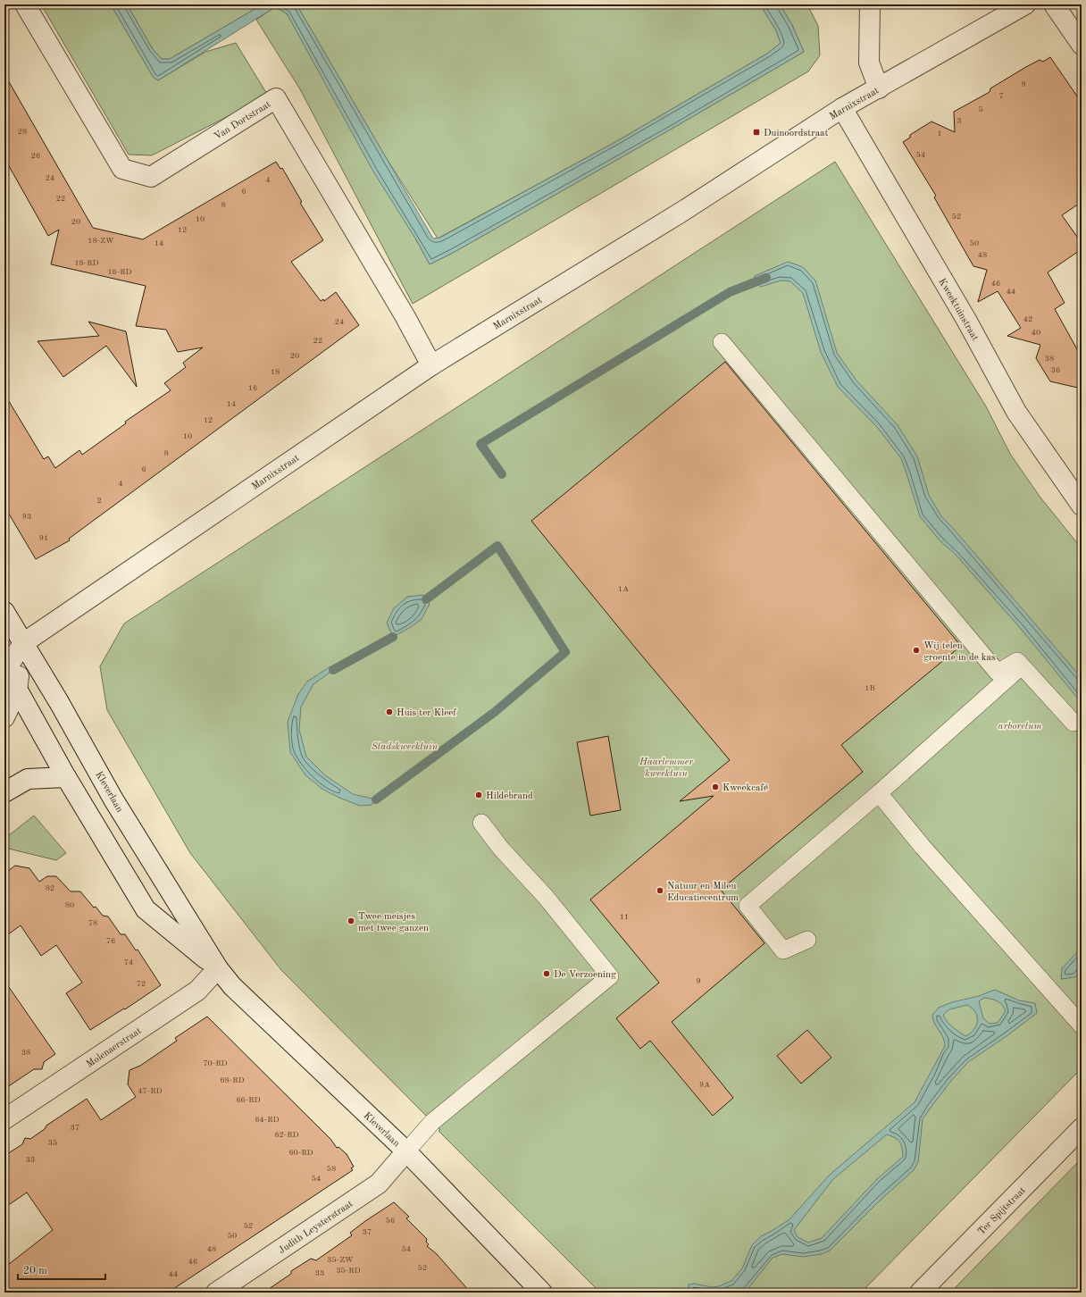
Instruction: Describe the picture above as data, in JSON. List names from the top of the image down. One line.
{"streets":{"street":["Marnixstraat","Van Dortstraat","Kweektuinstraat","Kleverlaan","Molenaerstraat","Ter Spijtstraat","Judith Leysterstraat"]},"crossings":[["Marnixstraat","Van Dortstraat"],["Marnixstraat","Kweektuinstraat"],["Marnixstraat","Kleverlaan"],["Kleverlaan","Molenaerstraat"],["Kleverlaan","Judith Leysterstraat"]],"parks":["arboretum","Stadskweektuin","Haarlemmer kweektuin"],"places":{"transit":["Duinoordstraat"],"other":["Wij telen groente in de kas","Huis ter Kleef","Kweekcafé","Hildebrand","Natuur en Mileu Educatiecentrum","Twee meisjes met twee ganzen","De Verzoening"]},"house_numbers":["9","7","5","3","28","1","54","26","24","4","6","22","8","52","10","20","12","18-ZW","14","50","48","18-RD","16-RD","46","44","42","24","40","22","20","38","36","18","16","14","12","10","8","6","4","2","93","91","1A","1B","82","80","11","78","76","74","9","72","38","70-RD","68-RD","9A","47-RD","66-RD","64-RD","37","62-RD","35","60-RD","33","58","54","56","52","37","50","48","54","35-ZW","46","52","35-RD","33","44"],"scale_bar":"20 m"}
